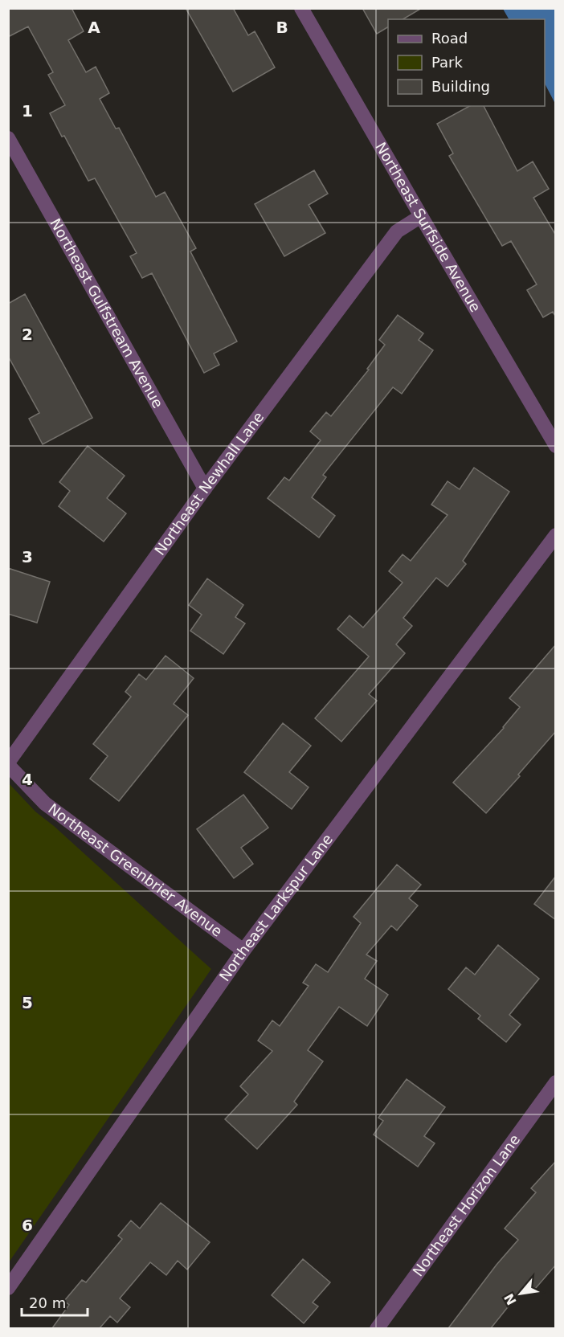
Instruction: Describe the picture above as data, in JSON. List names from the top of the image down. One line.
{"streets":{"street":["Northeast Surfside Avenue","Northeast Gulfstream Avenue","Northeast Newhall Lane","Northeast Greenbrier Avenue","Northeast Larkspur Lane","Northeast Horizon Lane"]},"crossings":[["Northeast Surfside Avenue","Northeast Newhall Lane"],["Northeast Gulfstream Avenue","Northeast Newhall Lane"],["Northeast Newhall Lane","Northeast Greenbrier Avenue"],["Northeast Greenbrier Avenue","Northeast Larkspur Lane"]],"legend":["Road","Park","Building"],"scale_bar":"20 m","north":"bottom left","grid":{"columns":["A","B"],"rows":["1","2","3","4","5","6"]}}
